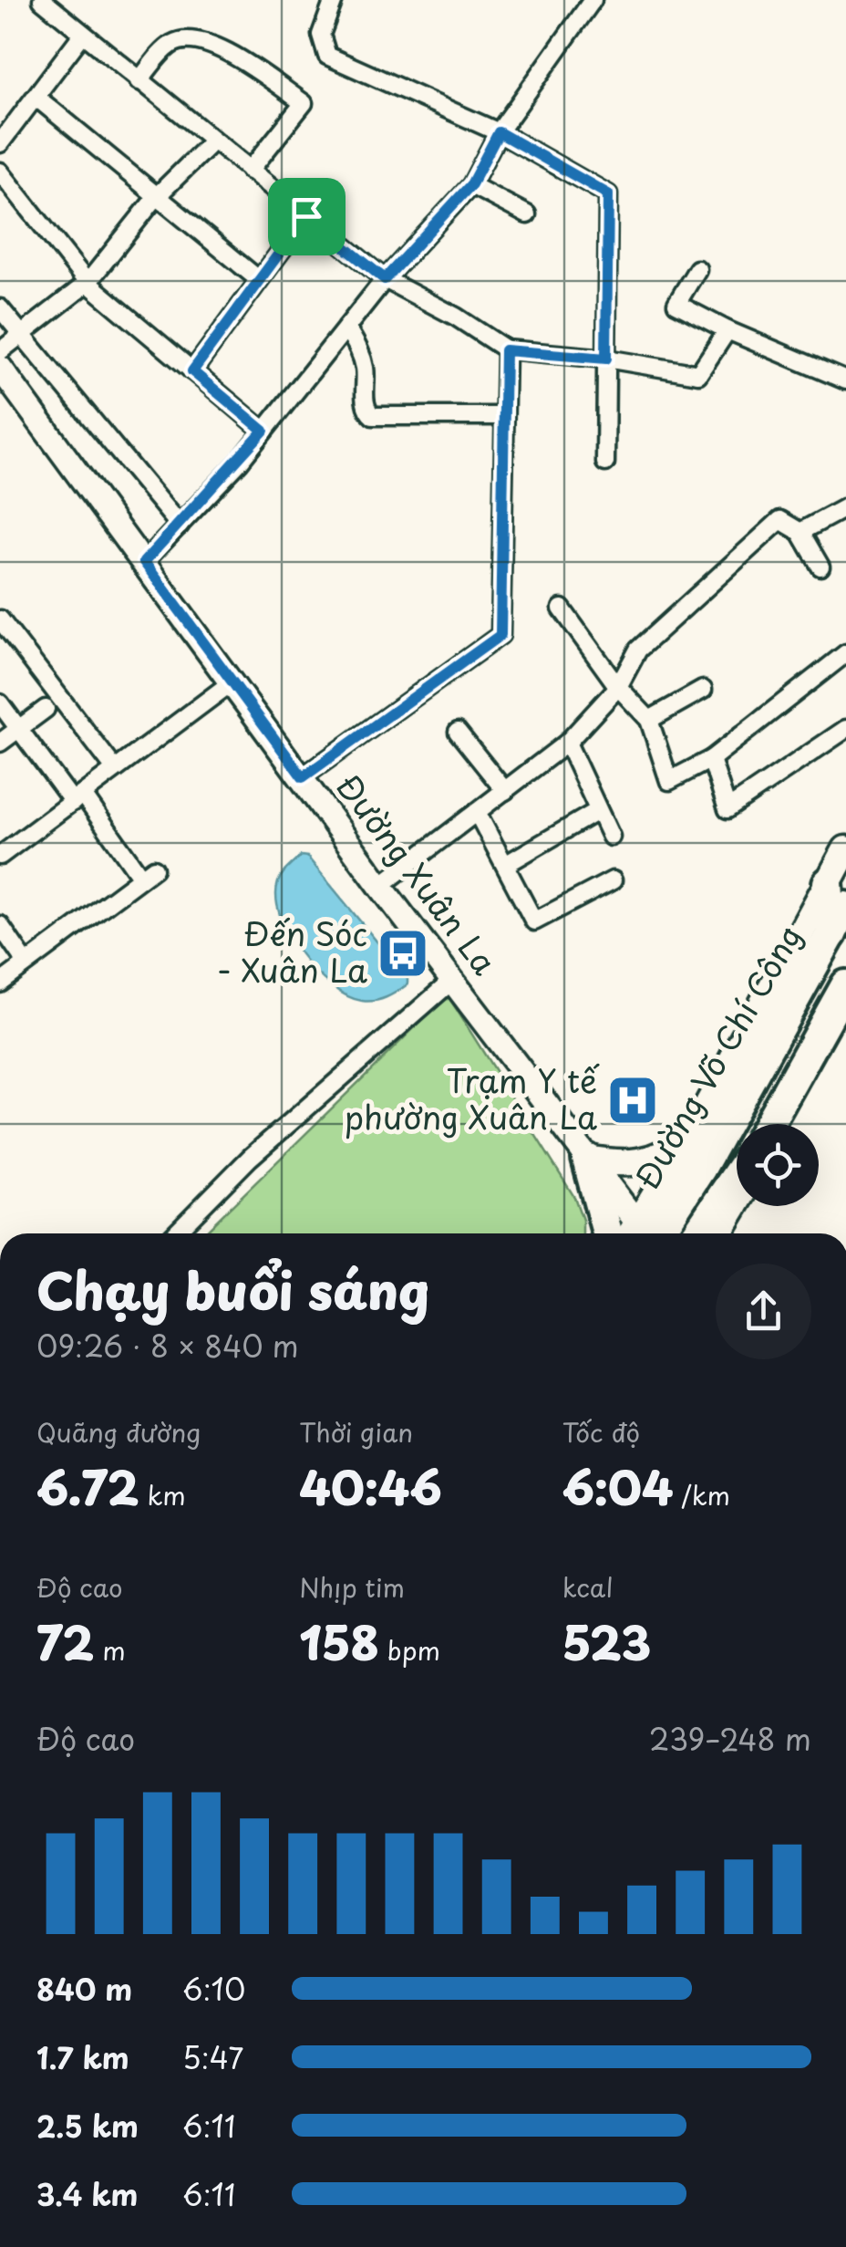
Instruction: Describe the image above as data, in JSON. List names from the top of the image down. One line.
{"streets":{"highway":["Đường Võ Chí Công"],"street":["Đường Xuân La"]},"places":{"bus stop":["Đến Sóc - Xuân La"],"hospital":["Trạm Y tế phường Xuân La"]},"page":{"heading":["Chạy buổi sáng","09:26 · 8 × 840 m"],"stats":[["Quãng đường","6.72 km"],["Thời gian","40:46"],["Tốc độ","6:04 /km"],["Độ cao","72 m"],["Nhịp tim","158 bpm"],["kcal","523"]],"chart":["Độ cao","239–248 m"],"list":[{"name":"840 m","note":"6:10"},{"name":"1.7 km","note":"5:47"},{"name":"2.5 km","note":"6:11"},{"name":"3.4 km","note":"6:11"}]}}
